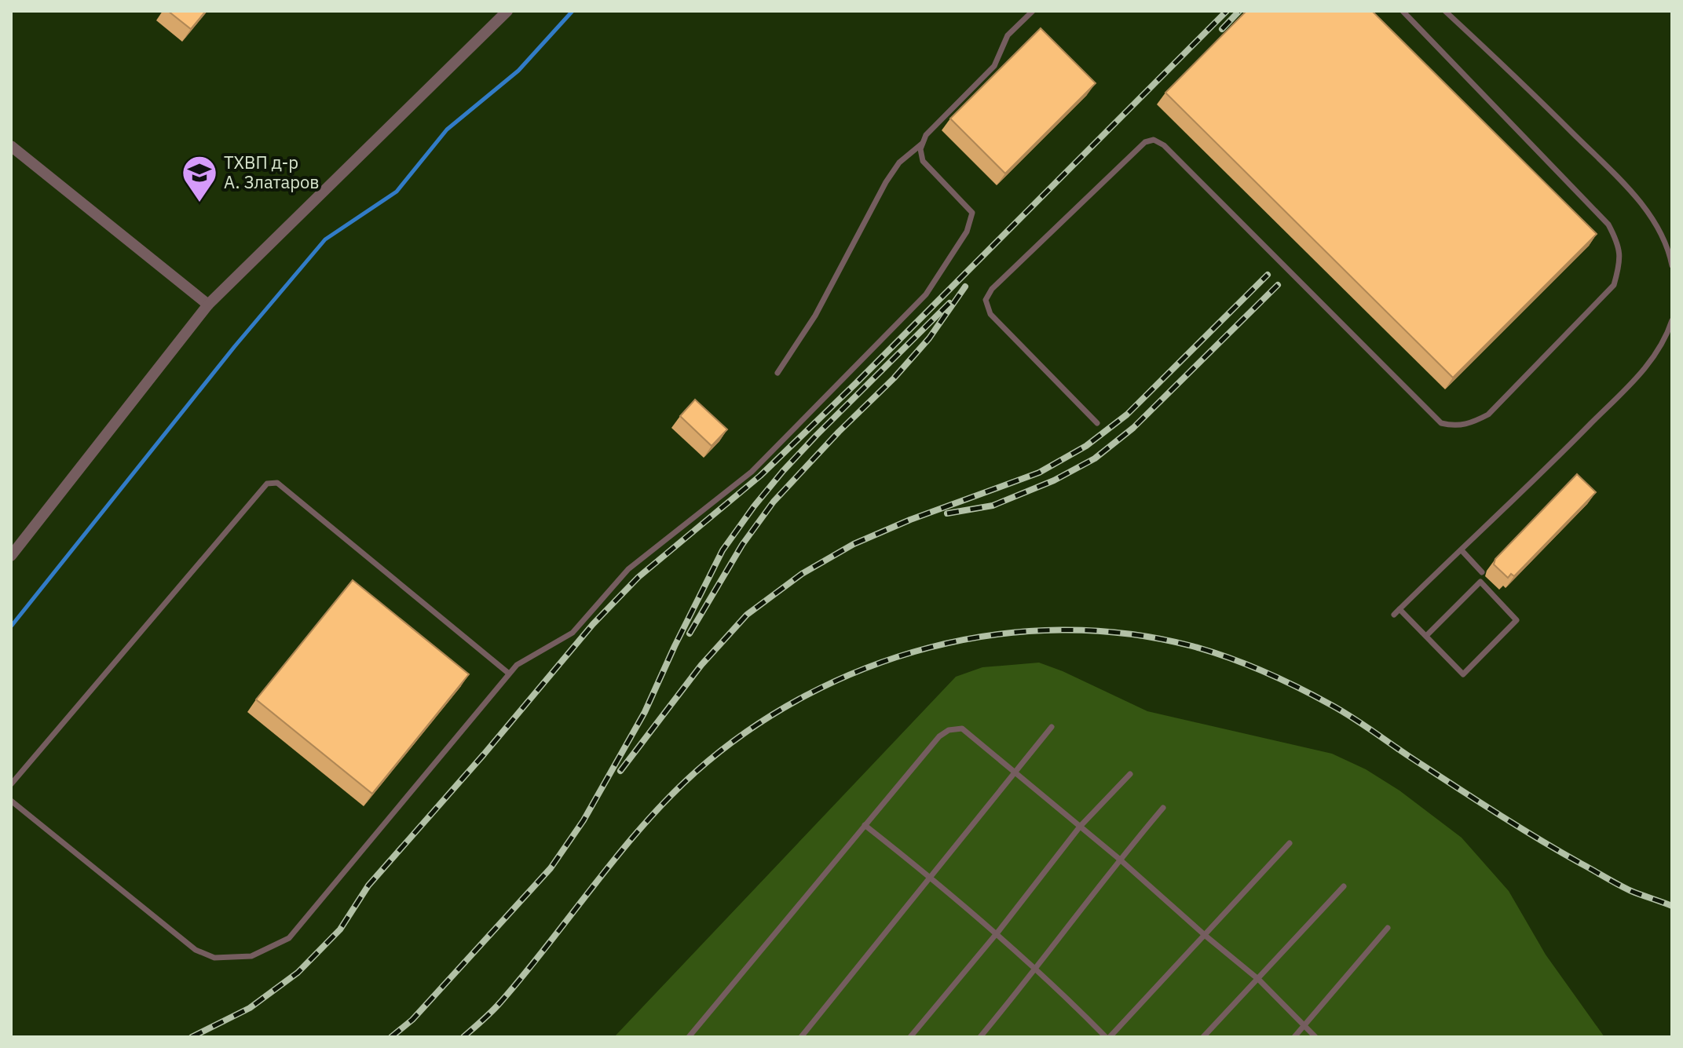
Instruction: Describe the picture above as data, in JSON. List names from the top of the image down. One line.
{"places":{"school or university":["ТХВП д-р А. Златаров"]}}
